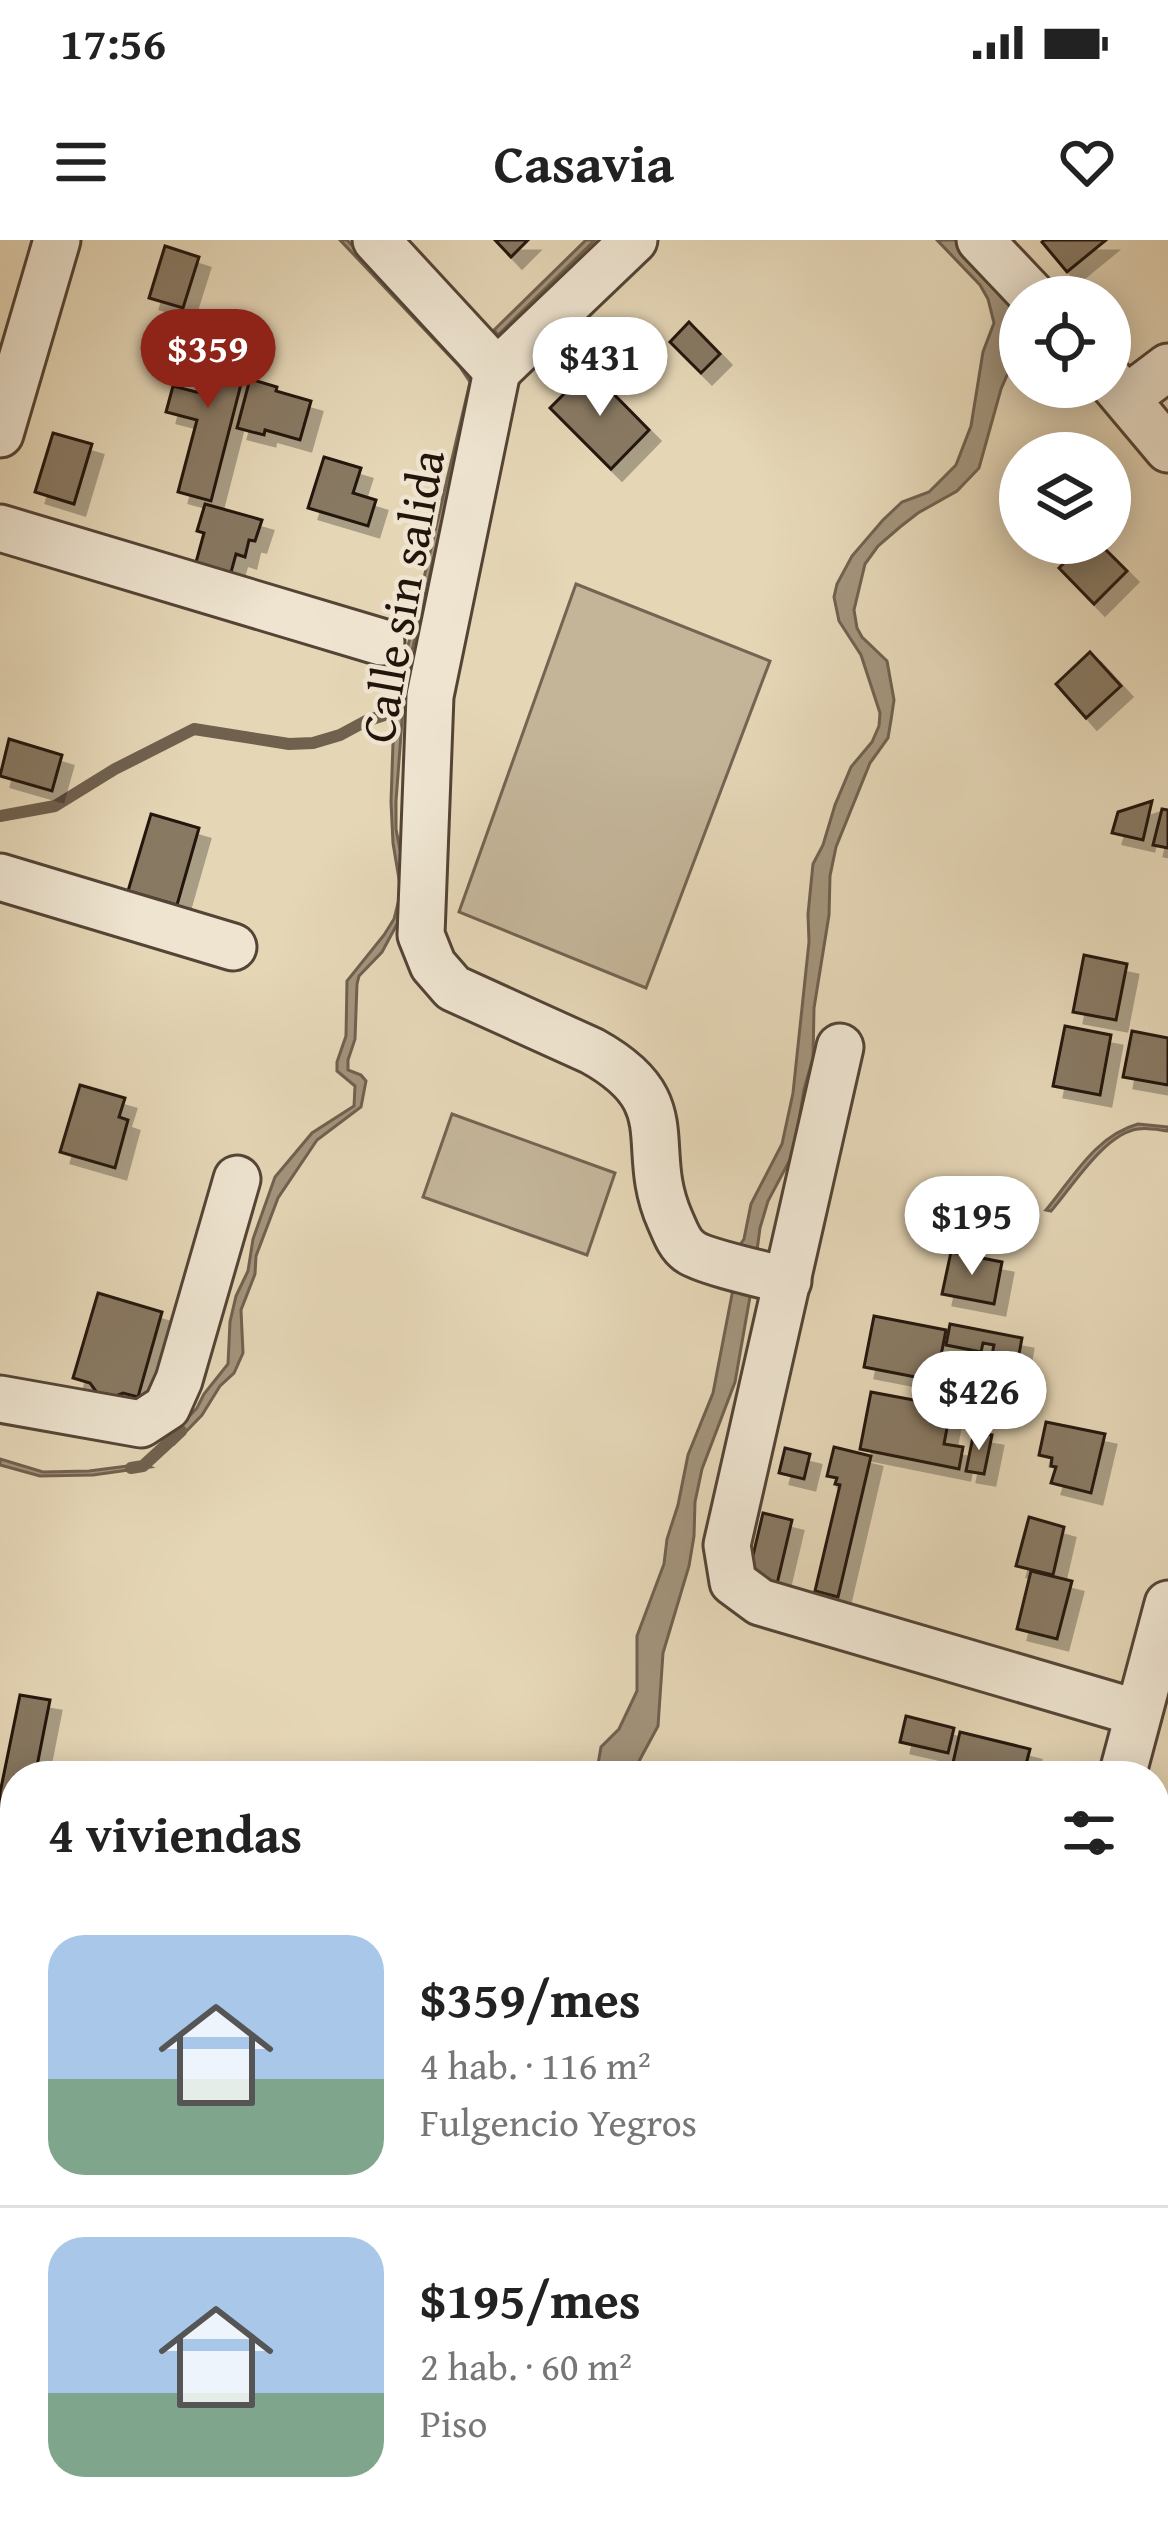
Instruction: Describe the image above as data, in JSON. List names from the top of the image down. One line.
{"streets":{"street":["Calle sin salida"]},"page":{"status":"17:56","header":"Casavia","price":["$359","$431","$195","$426"],"heading":"4 viviendas","list":[{"name":"$359/mes","note":"4 hab. · 116 m² · Fulgencio Yegros"},{"name":"$195/mes","note":"2 hab. · 60 m² · Piso"}]}}
